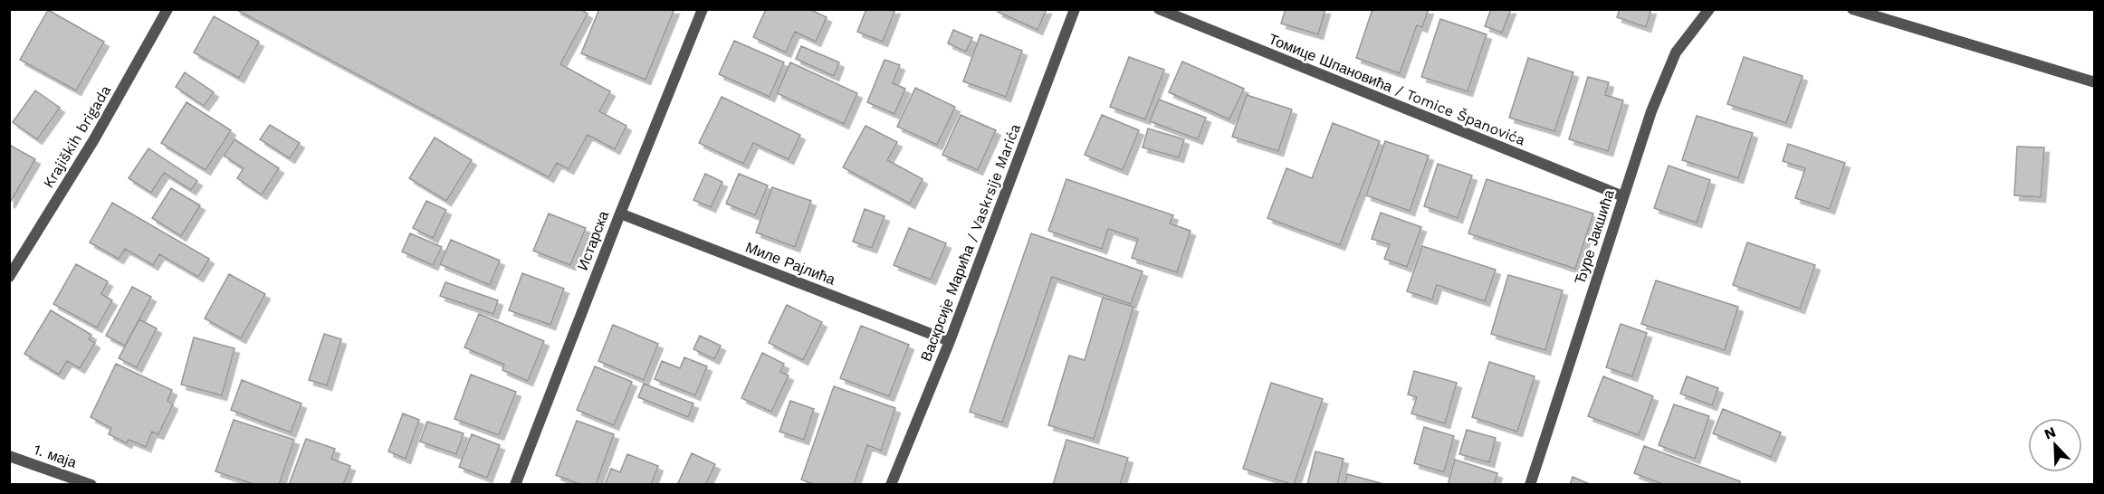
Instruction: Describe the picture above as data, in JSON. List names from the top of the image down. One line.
{"streets":{"street":["Томице Шпановића / Tomice Španovića","Krajiških brigada","Ђуре Јакшића","Истарска","Васкрсије Марића / Vaskrsije Marića","Миле Рајлића","1. маја"]},"crossings":[["Томице Шпановића / Tomice Španovića","Ђуре Јакшића"],["Истарска","Миле Рајлића"],["Васкрсије Марића / Vaskrsije Marića","Миле Рајлића"]],"north":"top left"}
